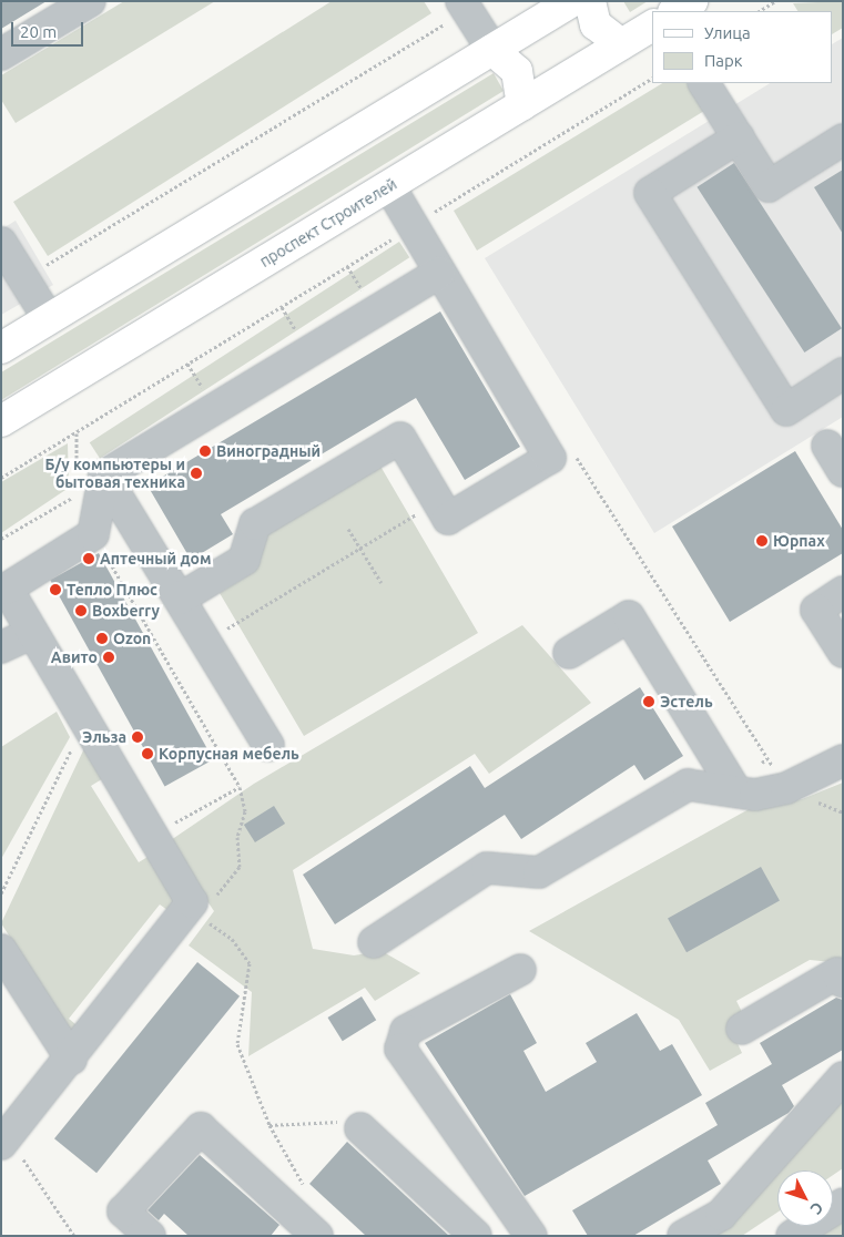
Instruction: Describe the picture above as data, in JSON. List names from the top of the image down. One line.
{"streets":{"main road":["проспект Строителей"]},"places":["Виноградный","Б/у компьютеры и бытовая техника","Юрпах","Аптечный дом","Тепло Плюс","Boxberry","Ozon","Авито","Эстель","Эльза","Корпусная мебель"],"legend":["Улица","Парк"],"scale_bar":"20 m","north":"bottom right"}
